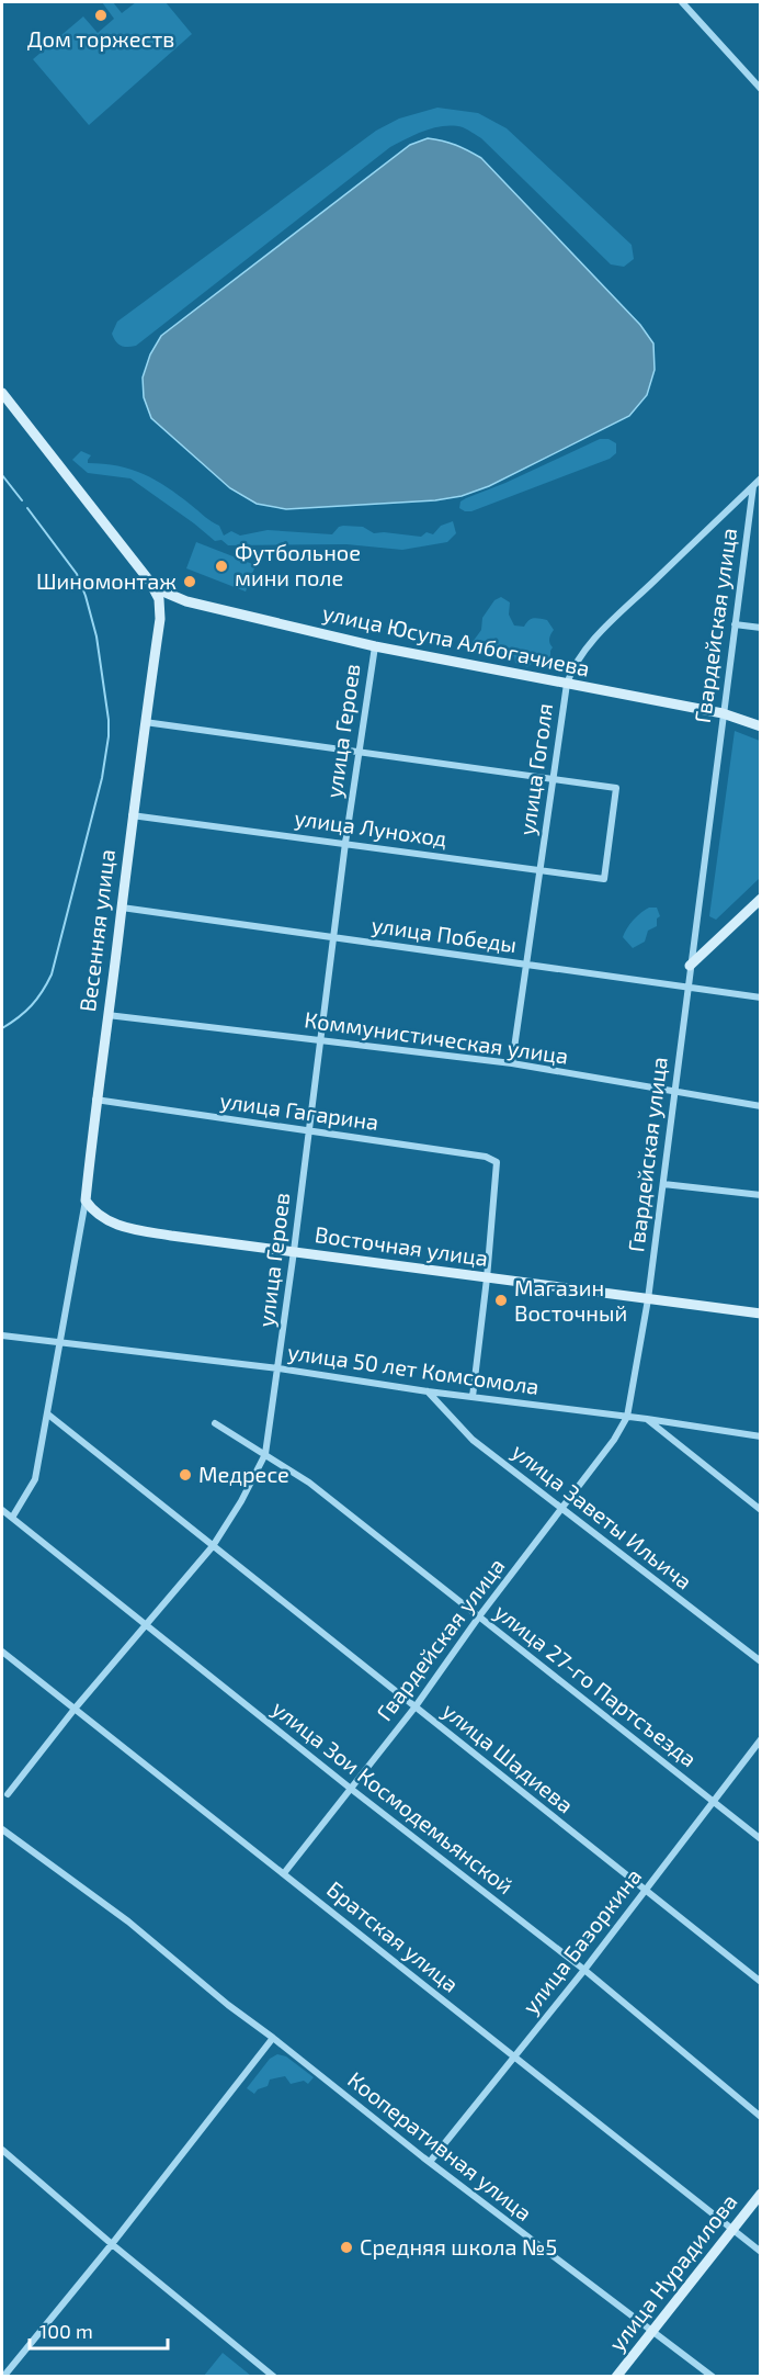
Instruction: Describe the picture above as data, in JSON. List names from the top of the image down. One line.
{"streets":{"street":["Гвардейская улица","улица Юсупа Албогачиева","улица Героев","улица Гоголя","улица Луноход","Весенняя улица","улица Победы","Коммунистическая улица","улица Гагарина","Восточная улица","улица 50 лет Комсомола","улица Заветы Ильича","улица 27-го Партсъезда","улица Шадиева","улица Зои Космодемьянской","Братская улица","улица Базоркина","Кооперативная улица","улица Нурадилова"]},"crossings":[["Гвардейская улица","улица Юсупа Албогачиева"],["Гвардейская улица","улица Гоголя"],["Гвардейская улица","улица Победы"],["Гвардейская улица","Коммунистическая улица"],["Гвардейская улица","Восточная улица"],["Гвардейская улица","улица 50 лет Комсомола"],["Гвардейская улица","улица Заветы Ильича"],["Гвардейская улица","улица 27-го Партсъезда"],["Гвардейская улица","улица Шадиева"],["Гвардейская улица","улица Зои Космодемьянской"],["Гвардейская улица","Братская улица"],["улица Юсупа Албогачиева","улица Героев"],["улица Юсупа Албогачиева","улица Гоголя"],["улица Юсупа Албогачиева","Весенняя улица"],["улица Героев","улица Луноход"],["улица Героев","улица Победы"],["улица Героев","Коммунистическая улица"],["улица Героев","улица Гагарина"],["улица Героев","Восточная улица"],["улица Героев","улица 50 лет Комсомола"],["улица Героев","улица 27-го Партсъезда"],["улица Героев","улица Шадиева"],["улица Героев","улица Зои Космодемьянской"],["улица Героев","Братская улица"],["улица Гоголя","улица Луноход"],["улица Гоголя","улица Победы"],["улица Гоголя","Коммунистическая улица"],["улица Луноход","Весенняя улица"],["Весенняя улица","улица Победы"],["Весенняя улица","Коммунистическая улица"],["Весенняя улица","улица Гагарина"],["Весенняя улица","Восточная улица"],["Весенняя улица","улица 50 лет Комсомола"],["Весенняя улица","улица Шадиева"],["Весенняя улица","улица Зои Космодемьянской"],["улица Гагарина","Восточная улица"],["улица 50 лет Комсомола","улица Заветы Ильича"],["улица 27-го Партсъезда","улица Базоркина"],["улица Шадиева","улица Базоркина"],["улица Зои Космодемьянской","улица Базоркина"],["Братская улица","улица Базоркина"],["Братская улица","улица Нурадилова"],["улица Базоркина","Кооперативная улица"],["Кооперативная улица","улица Нурадилова"]],"places":["Дом торжеств","Футбольное мини поле","Шиномонтаж","Магазин Восточный","Медресе","Средняя школа №5"],"scale_bar":"100 m"}
